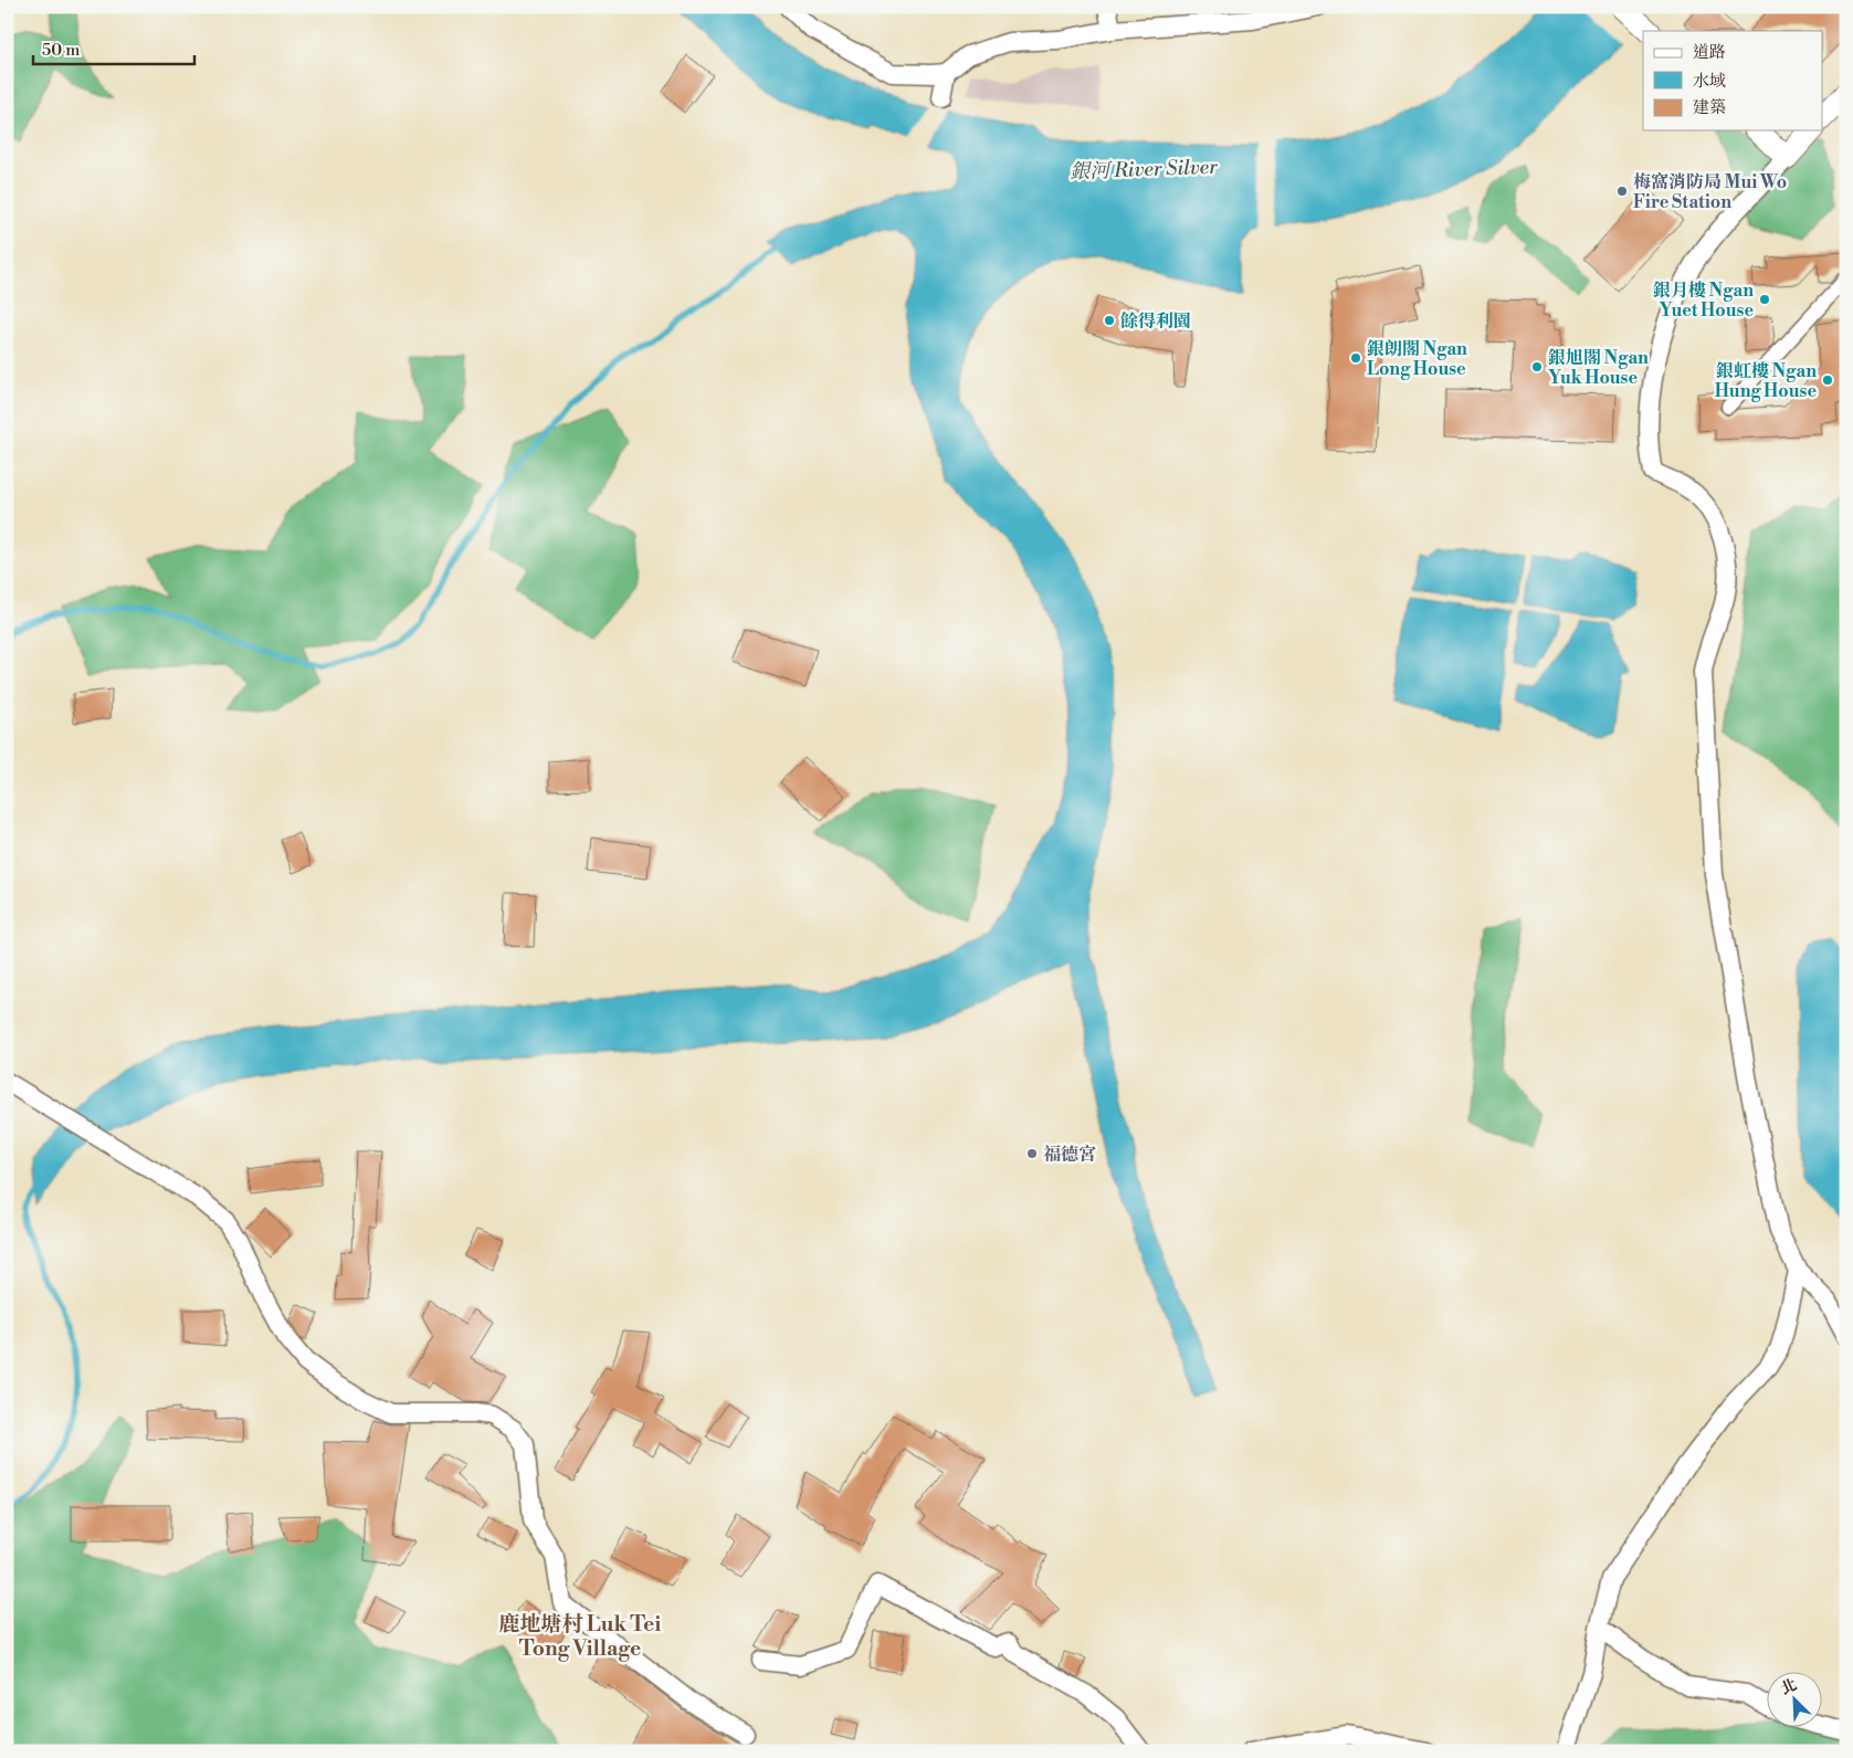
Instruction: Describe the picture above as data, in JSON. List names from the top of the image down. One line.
{"districts":["鹿地塘村 Luk Tei Tong Village"],"water":["銀河 River Silver"],"places":["梅窩消防局 Mui Wo Fire Station","銀月樓 Ngan Yuet House","餘得利園","銀朗閣 Ngan Long House","銀旭閣 Ngan Yuk House","銀虹樓 Ngan Hung House","福德宮"],"legend":["道路","水域","建築"],"scale_bar":"50 m","north":"top left"}
